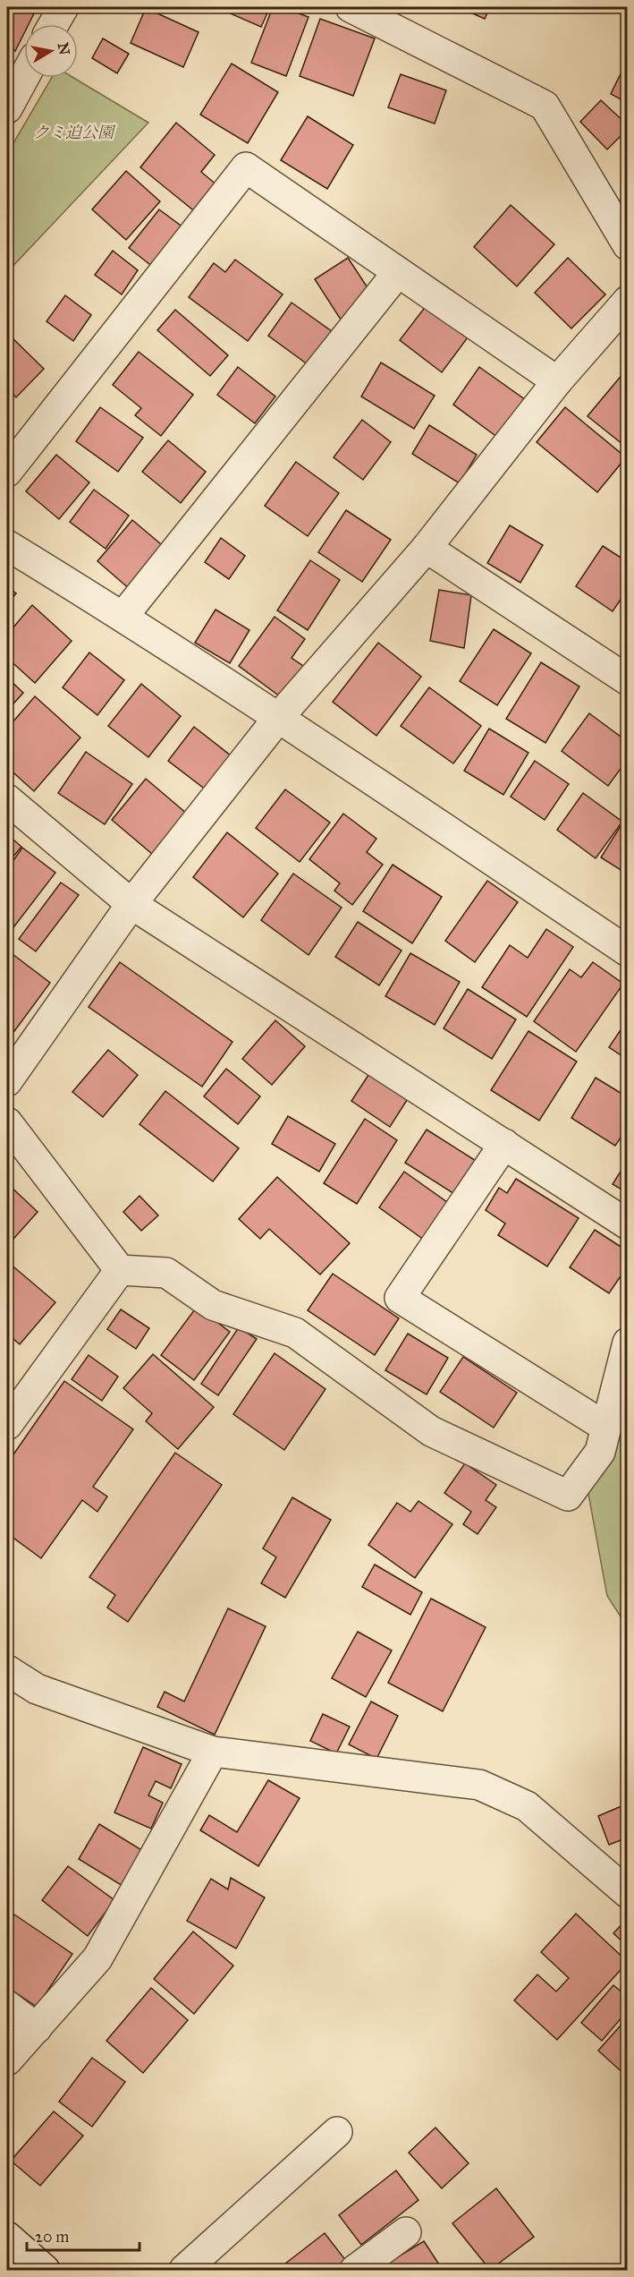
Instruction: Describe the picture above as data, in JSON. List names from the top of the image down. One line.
{"parks":["クミ迫公園"],"scale_bar":"20 m","north":"right"}
